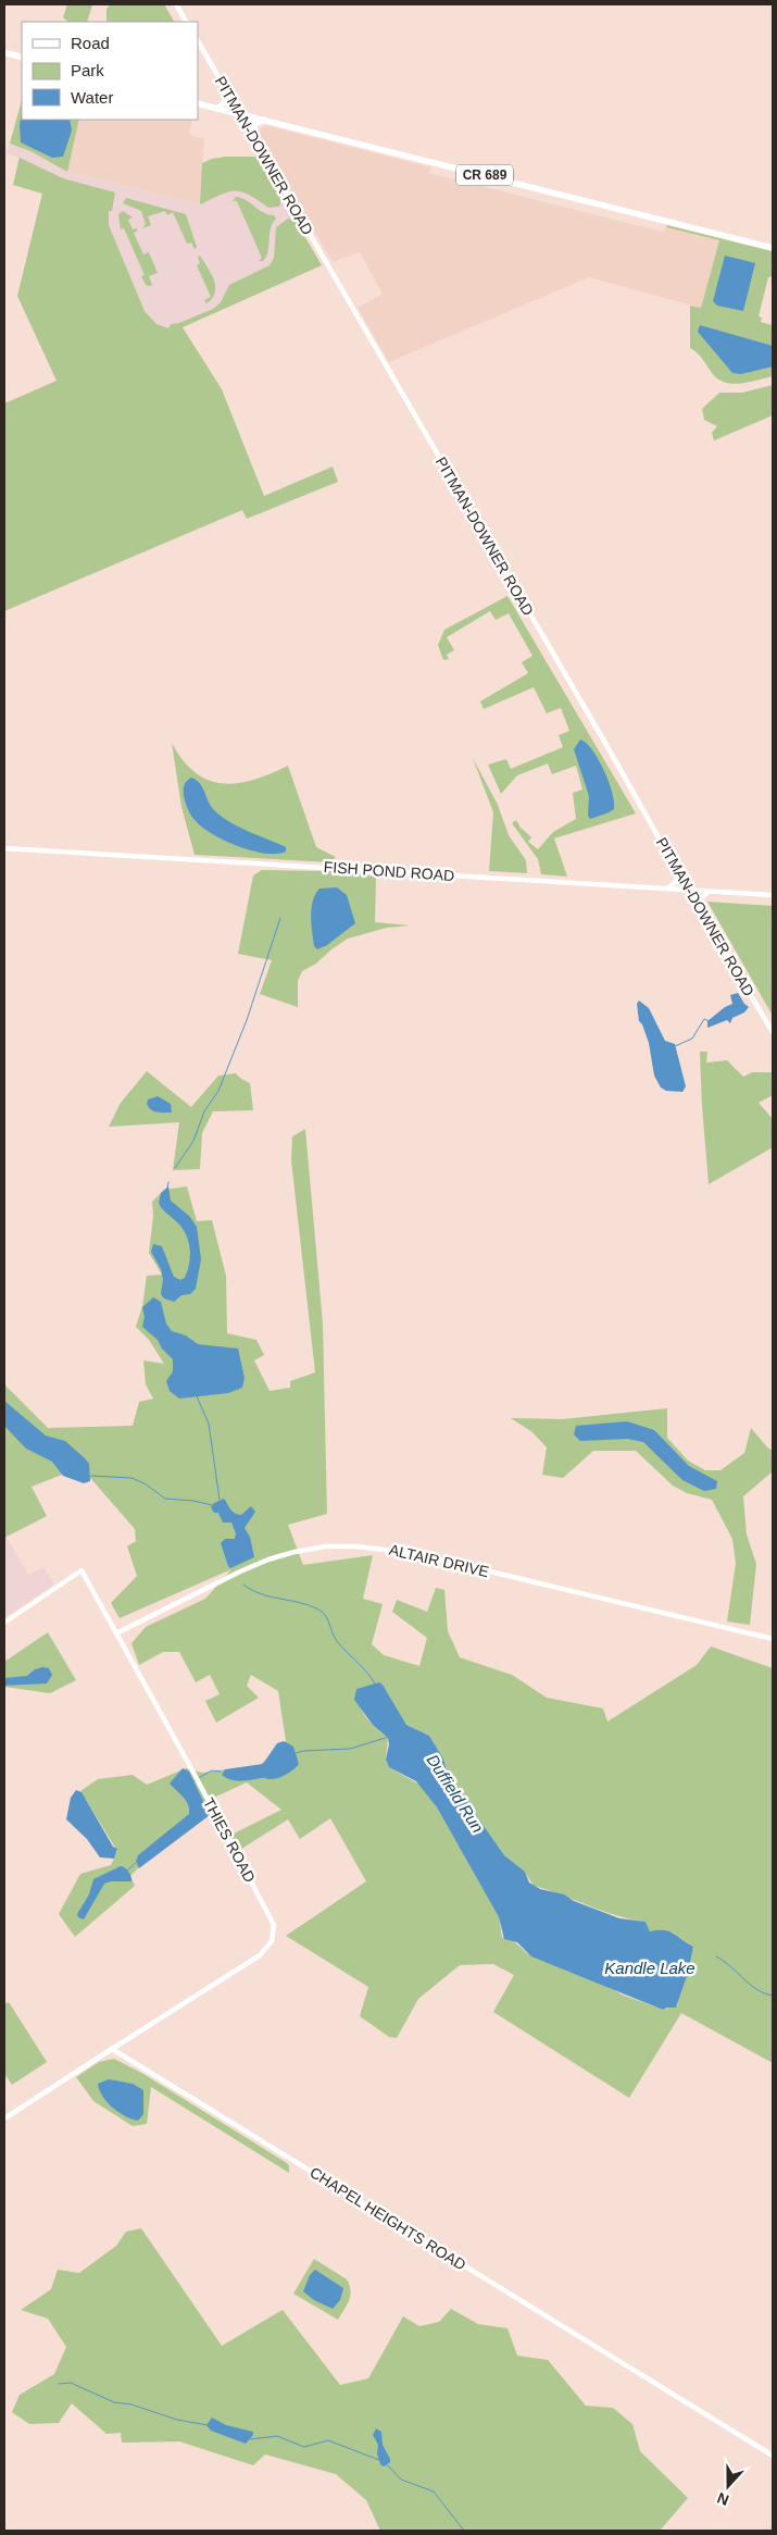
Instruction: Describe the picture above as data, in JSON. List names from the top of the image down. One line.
{"streets":{"main road":["CR 689"],"street":["PITMAN-DOWNER ROAD","FISH POND ROAD","ALTAIR DRIVE","THIES ROAD","CHAPEL HEIGHTS ROAD"]},"crossings":[["PITMAN-DOWNER ROAD","CR 689"],["PITMAN-DOWNER ROAD","FISH POND ROAD"],["ALTAIR DRIVE","THIES ROAD"],["THIES ROAD","CHAPEL HEIGHTS ROAD"]],"water":["Duffield Run","Kandle Lake"],"legend":["Road","Park","Water"],"north":"bottom"}
